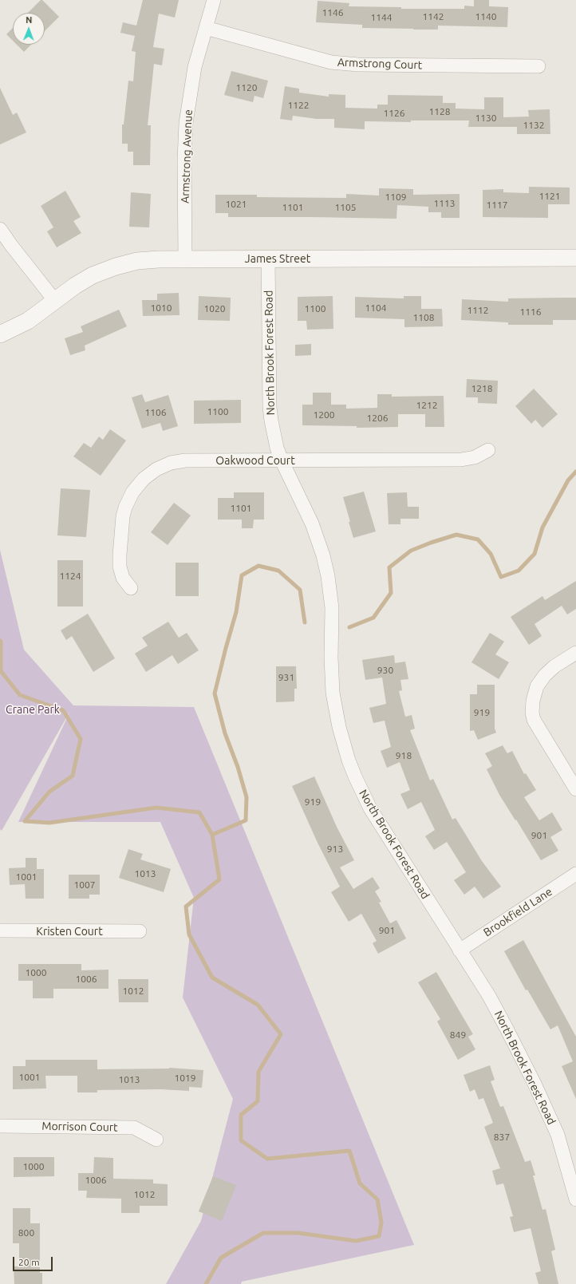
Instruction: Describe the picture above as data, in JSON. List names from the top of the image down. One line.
{"streets":{"street":["Armstrong Court","Armstrong Avenue","James Street","North Brook Forest Road","Oakwood Court","Brookfield Lane","Kristen Court","Morrison Court"]},"crossings":[["Armstrong Court","Armstrong Avenue"],["Armstrong Avenue","James Street"],["James Street","North Brook Forest Road"],["North Brook Forest Road","Oakwood Court"],["North Brook Forest Road","Brookfield Lane"]],"parks":["Crane Park"],"house_numbers":["1146","1142","1140","1144","1120","1122","1128","1126","1130","1132","1121","1109","1113","1021","1117","1101","1105","1010","1104","1020","1100","1112","1116","1108","1218","1212","1100","1106","1200","1206","1101","1124","930","931","919","918","919","901","913","1013","1001","1007","901","1000","1006","1012","849","1001","1019","1013","837","1000","1006","1012","800"],"scale_bar":"20 m","north":"top"}
